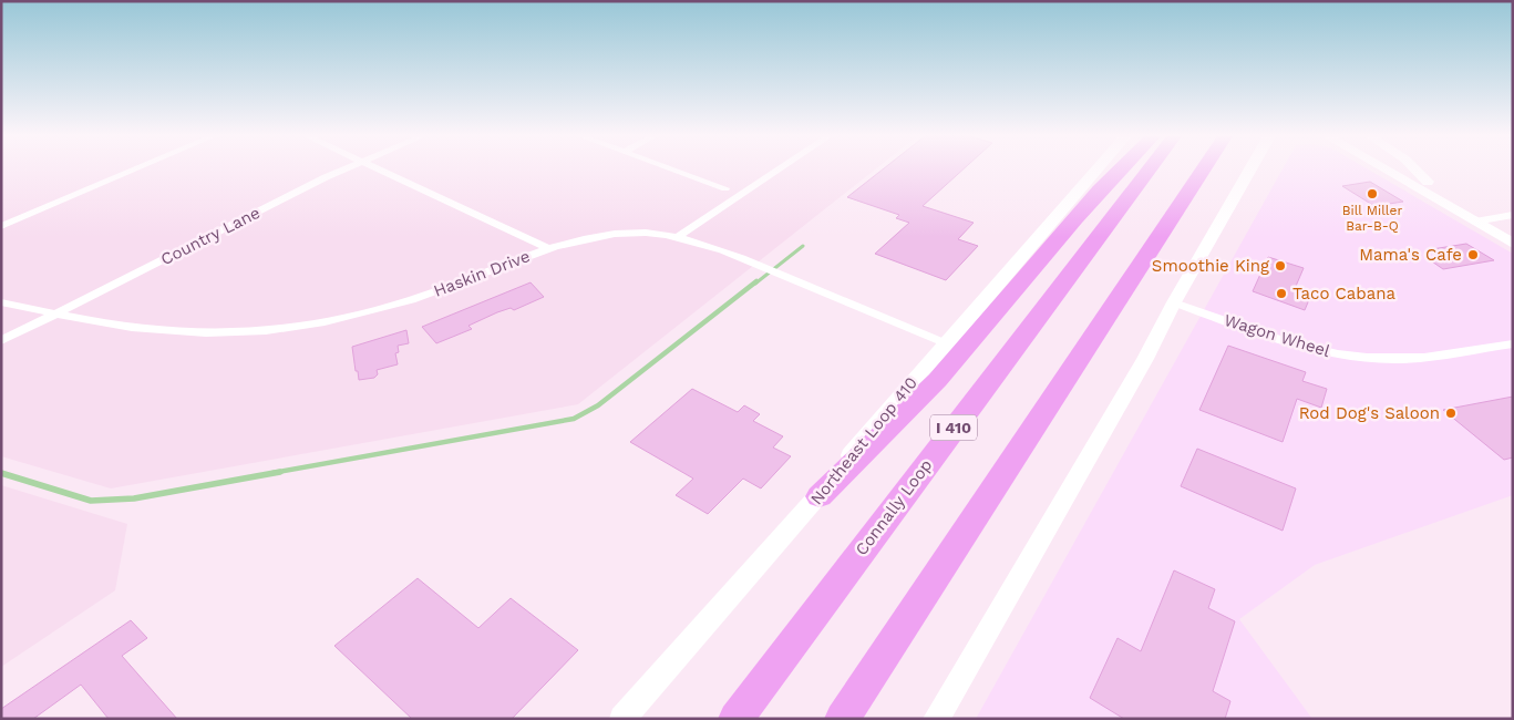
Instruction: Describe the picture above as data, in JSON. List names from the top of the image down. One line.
{"streets":{"highway":["I 410","Connally Loop"],"main road":["Northeast Loop 410"],"street":["Country Lane","Haskin Drive","Wagon Wheel"]},"crossings":[["Country Lane","Haskin Drive"],["Haskin Drive","Northeast Loop 410"]],"places":["Bill Miller Bar-B-Q","Mama's Cafe","Smoothie King","Taco Cabana","Rod Dog's Saloon"]}
